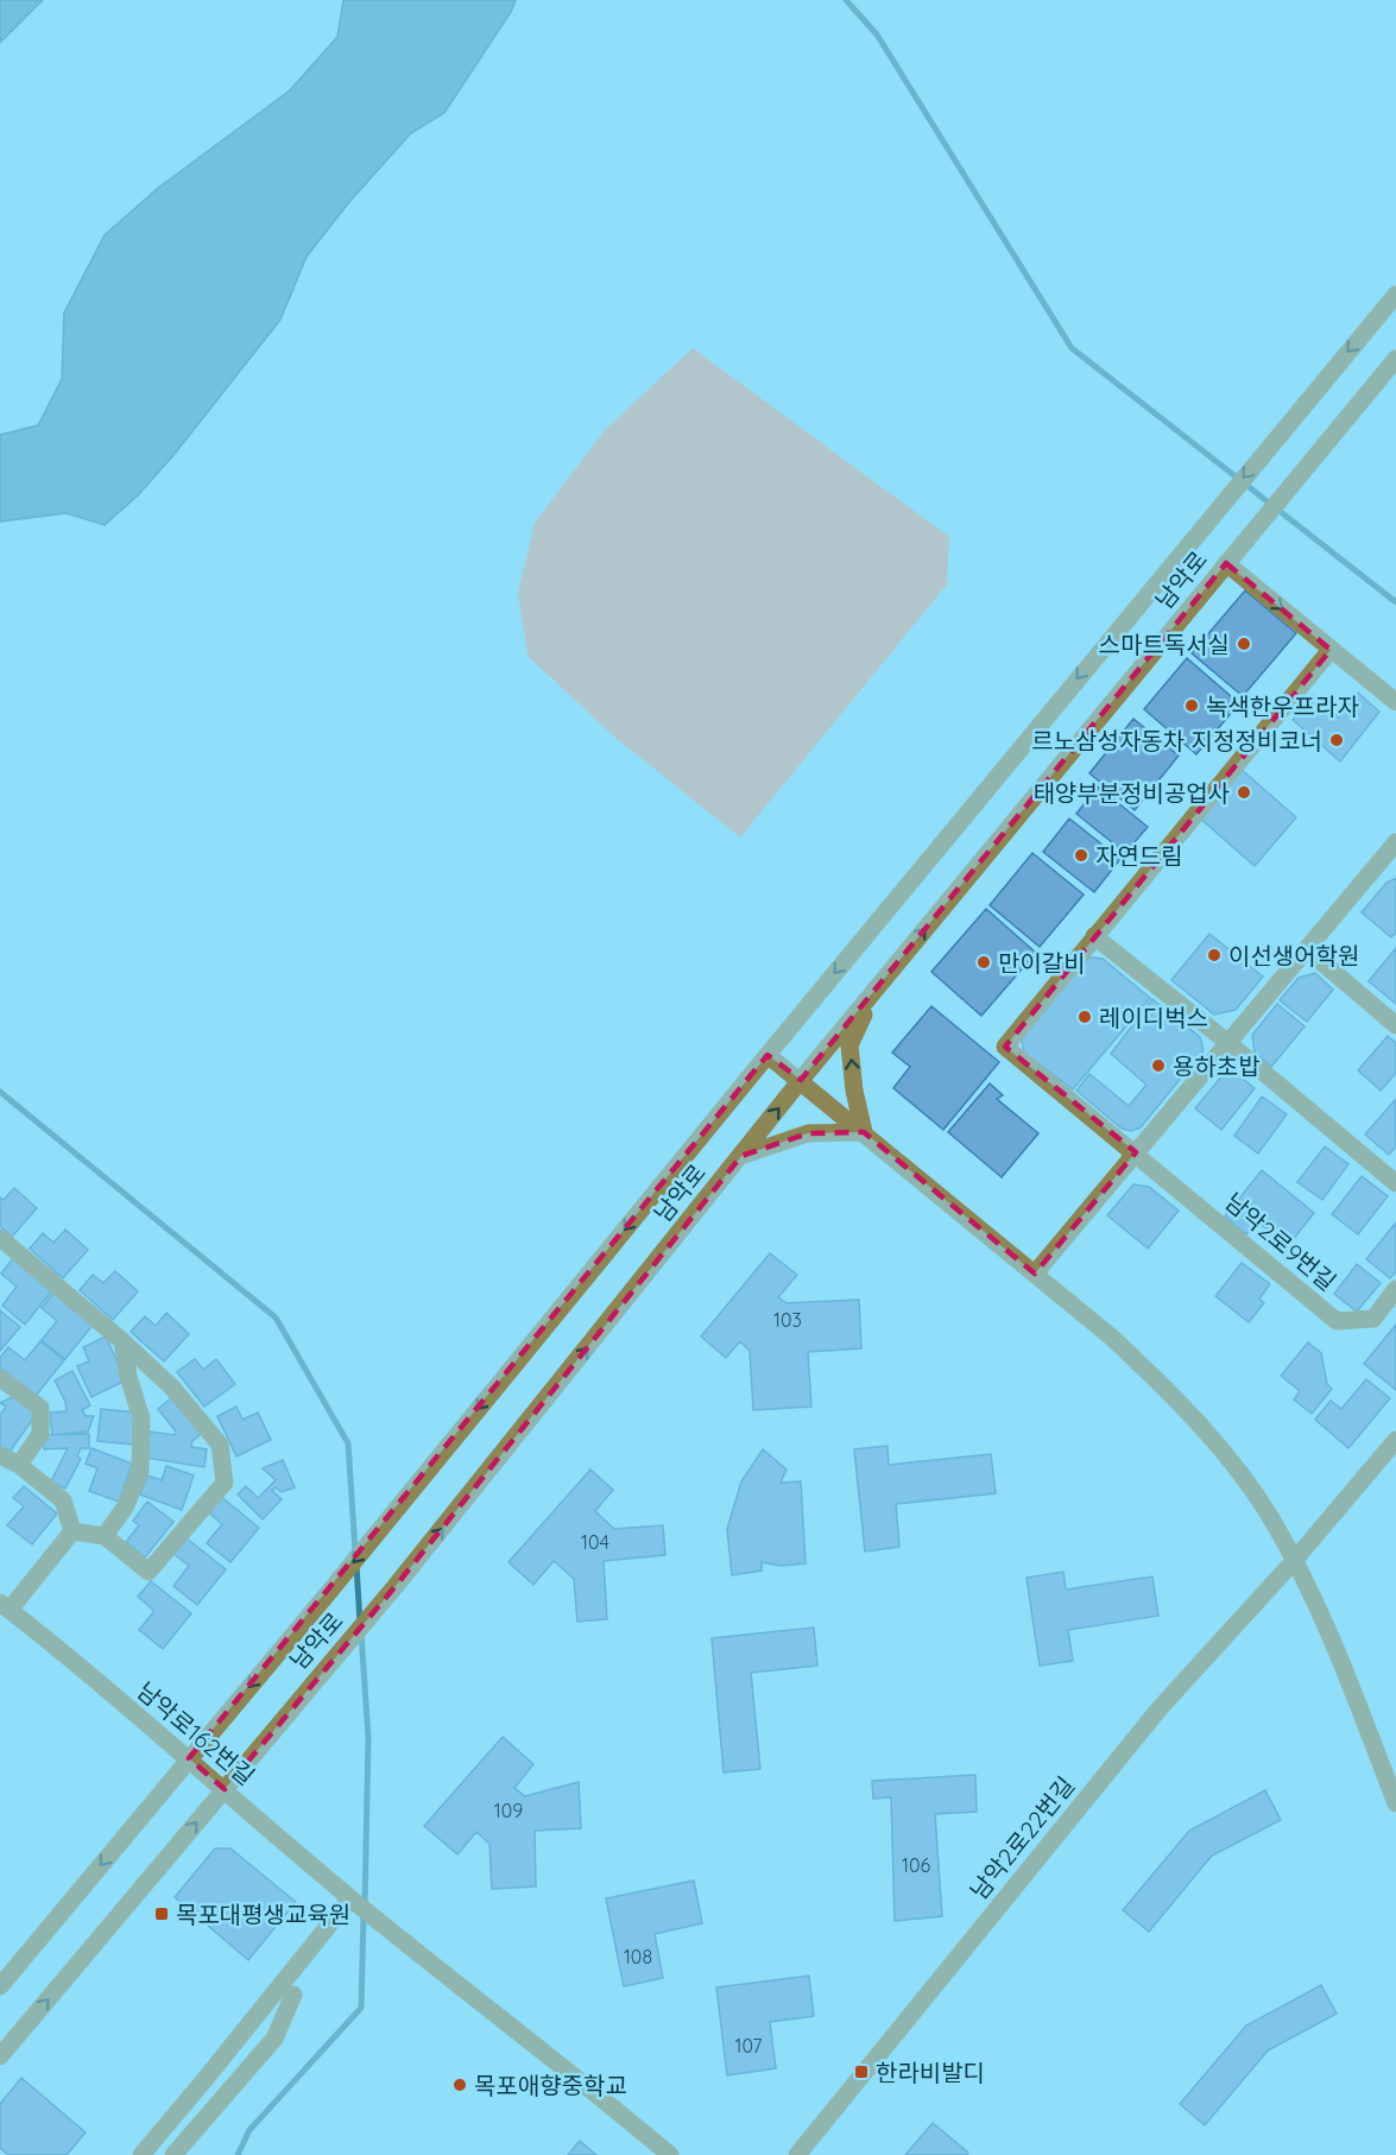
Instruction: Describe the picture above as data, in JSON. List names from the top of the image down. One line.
{"streets":{"street":["남악로","남악2로9번길","남악로162번길","남악2로22번길"]},"crossings":[["남악로","남악로162번길"]],"places":{"other":["스마트독서실","녹색한우프라자","르노삼성자동차 지정정비코너","태양부분정비공업사","자연드림","이선생어학원","만이갈비","레이디벅스","용하초밥","목포애향중학교"],"transit":["목포대평생교육원","한라비발디"]},"house_numbers":["103","104","109","106","108","107"]}
